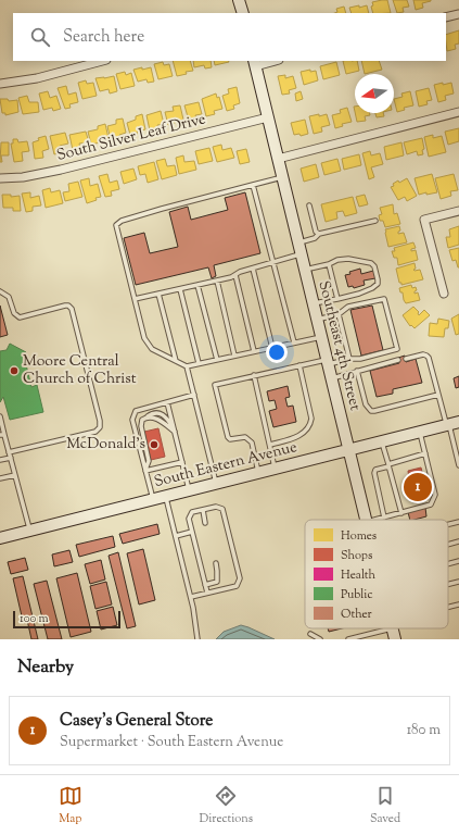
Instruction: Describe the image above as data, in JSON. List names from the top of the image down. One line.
{"streets":{"main road":["Southeast 4th Street","South Eastern Avenue"],"street":["South Silver Leaf Drive"]},"crossings":[["South Silver Leaf Drive","Southeast 4th Street"],["Southeast 4th Street","South Eastern Avenue"]],"places":["Moore Central Church of Christ","McDonald's"],"legend":["Homes","Shops","Health","Public","Other"],"scale_bar":"100 m","north":"left","page":{"search":"Search here","pins":"1","scale":"100 m","heading":"Nearby","list":[{"mark":"1","name":"Casey's General Store","note":"Supermarket · South Eastern Avenue","value":"180 m"}],"nav":["Map","Directions","Saved"]}}
